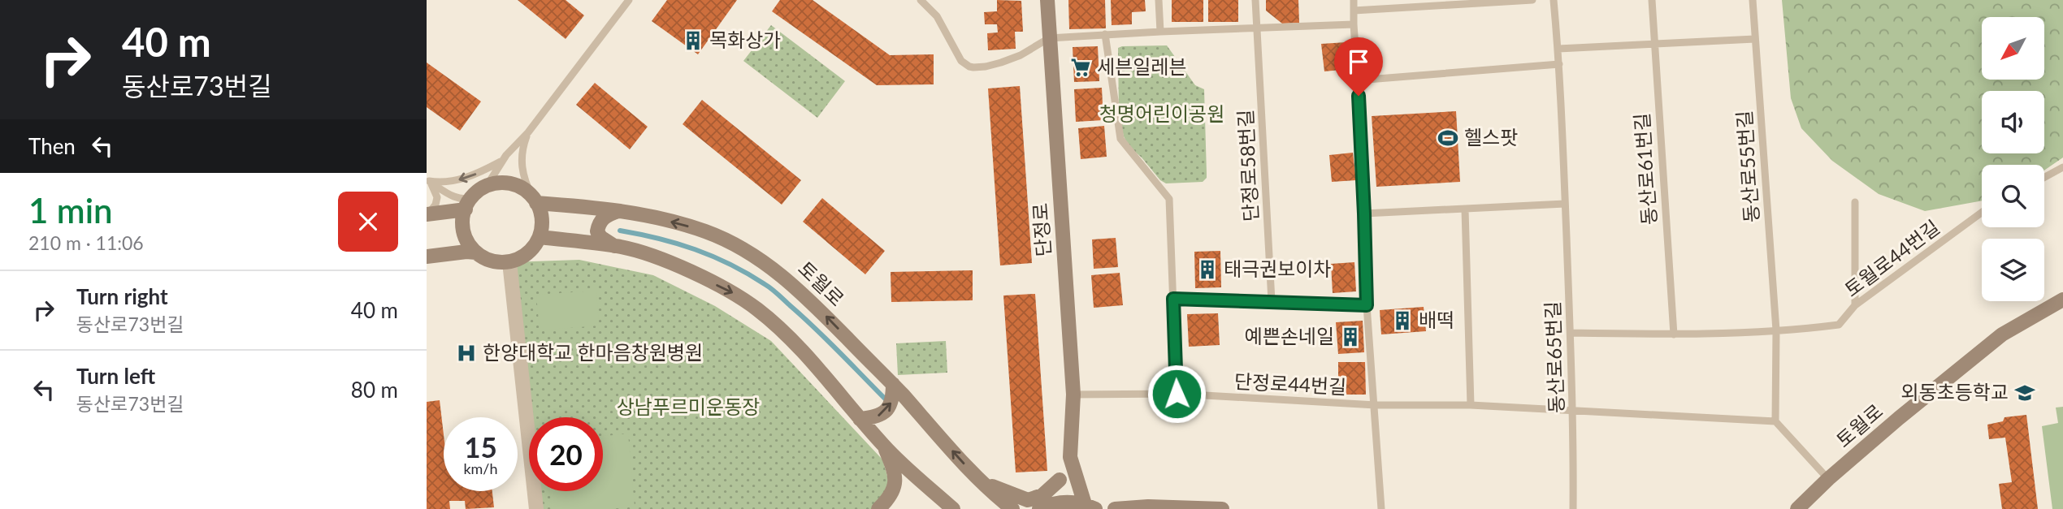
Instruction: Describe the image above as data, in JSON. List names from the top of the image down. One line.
{"streets":{"street":["단정로","토월로"],"lane":["단정로58번길","동산로55번길","동산로61번길","토월로44번길","동산로65번길","단정로44번길"]},"crossings":[["동산로55번길","토월로44번길"],["동산로55번길","단정로44번길"],["단정로","단정로44번길"],["동산로65번길","단정로44번길"]],"parks":["청명어린이공원","상남푸르미운동장"],"places":{"building":["목화상가","태극권보이차","배떡","예쁜손네일"],"supermarket":["세븐일레븐"],"sports":["헬스팟"],"hospital":["한양대학교 한마음창원병원"],"school or university":["외동초등학교"]},"north":"bottom left","page":{"turn":["40 m","동산로73번길"],"then":"Then","heading":["1 min","210 m · 11:06"],"list":[{"name":"Turn right","note":"동산로73번길","value":"40 m"},{"name":"Turn left","note":"동산로73번길","value":"80 m"}],"speed":"15 km/h","limit":"20"}}
